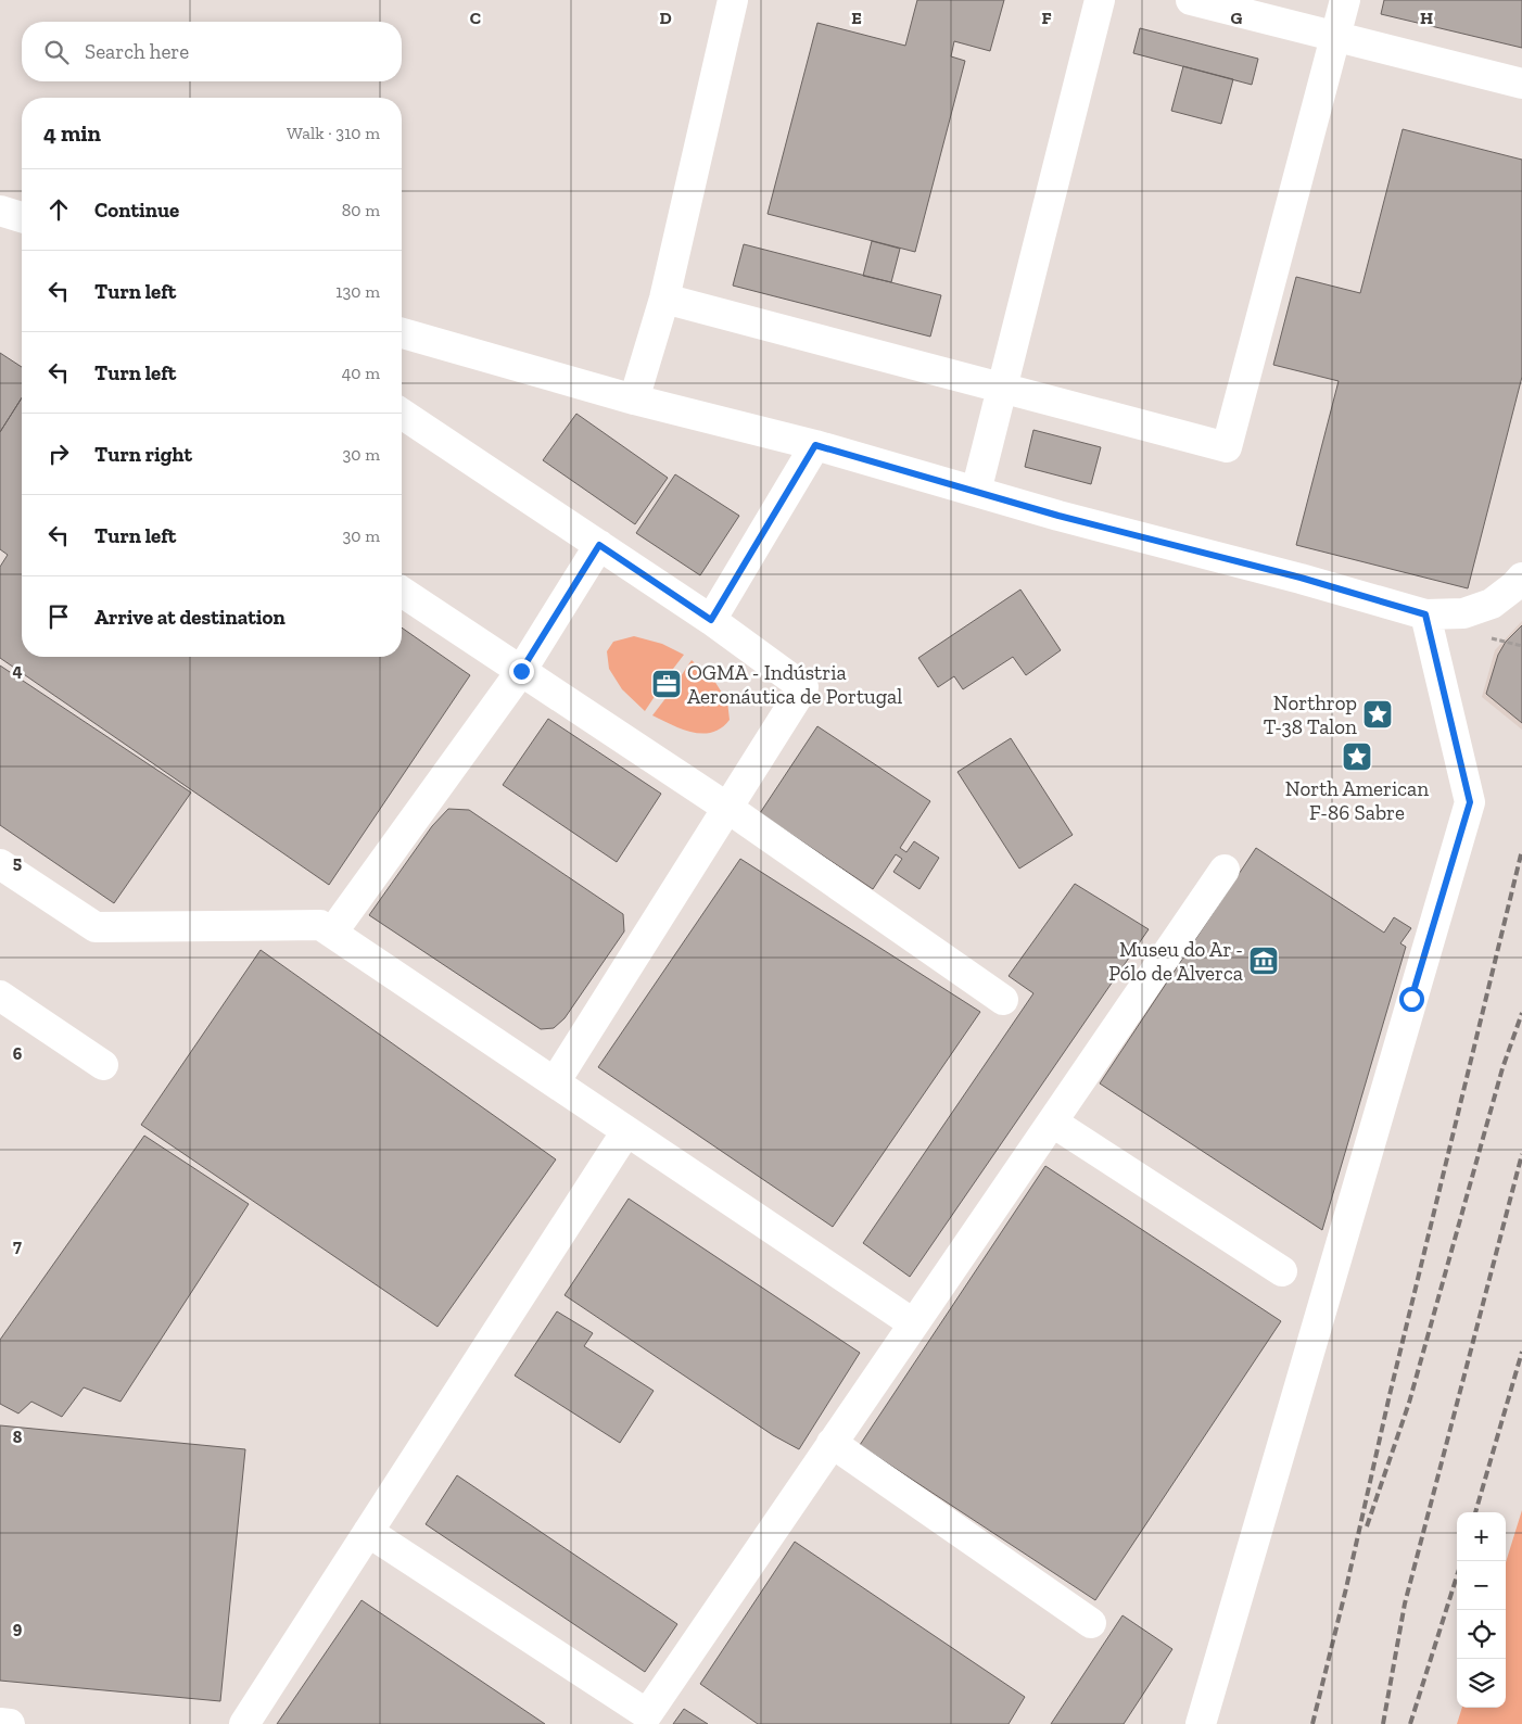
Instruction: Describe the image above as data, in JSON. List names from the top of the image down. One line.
{"places":{"office":["OGMA - Indústria Aeronáutica de Portugal"],"place":["Northrop T-38 Talon","North American F-86 Sabre"],"museum":["Museu do Ar - Pólo de Alverca"]},"page":{"search":"Search here","heading":["4 min","Walk · 310 m"],"list":[["Continue","80 m"],["Turn left","130 m"],["Turn left","40 m"],["Turn right","30 m"],["Turn left","30 m"],"Arrive at destination"],"map_buttons":["+","−"]},"grid":{"columns":["C","D","E","F","G","H"],"rows":["4","5","6","7","8","9"]}}
